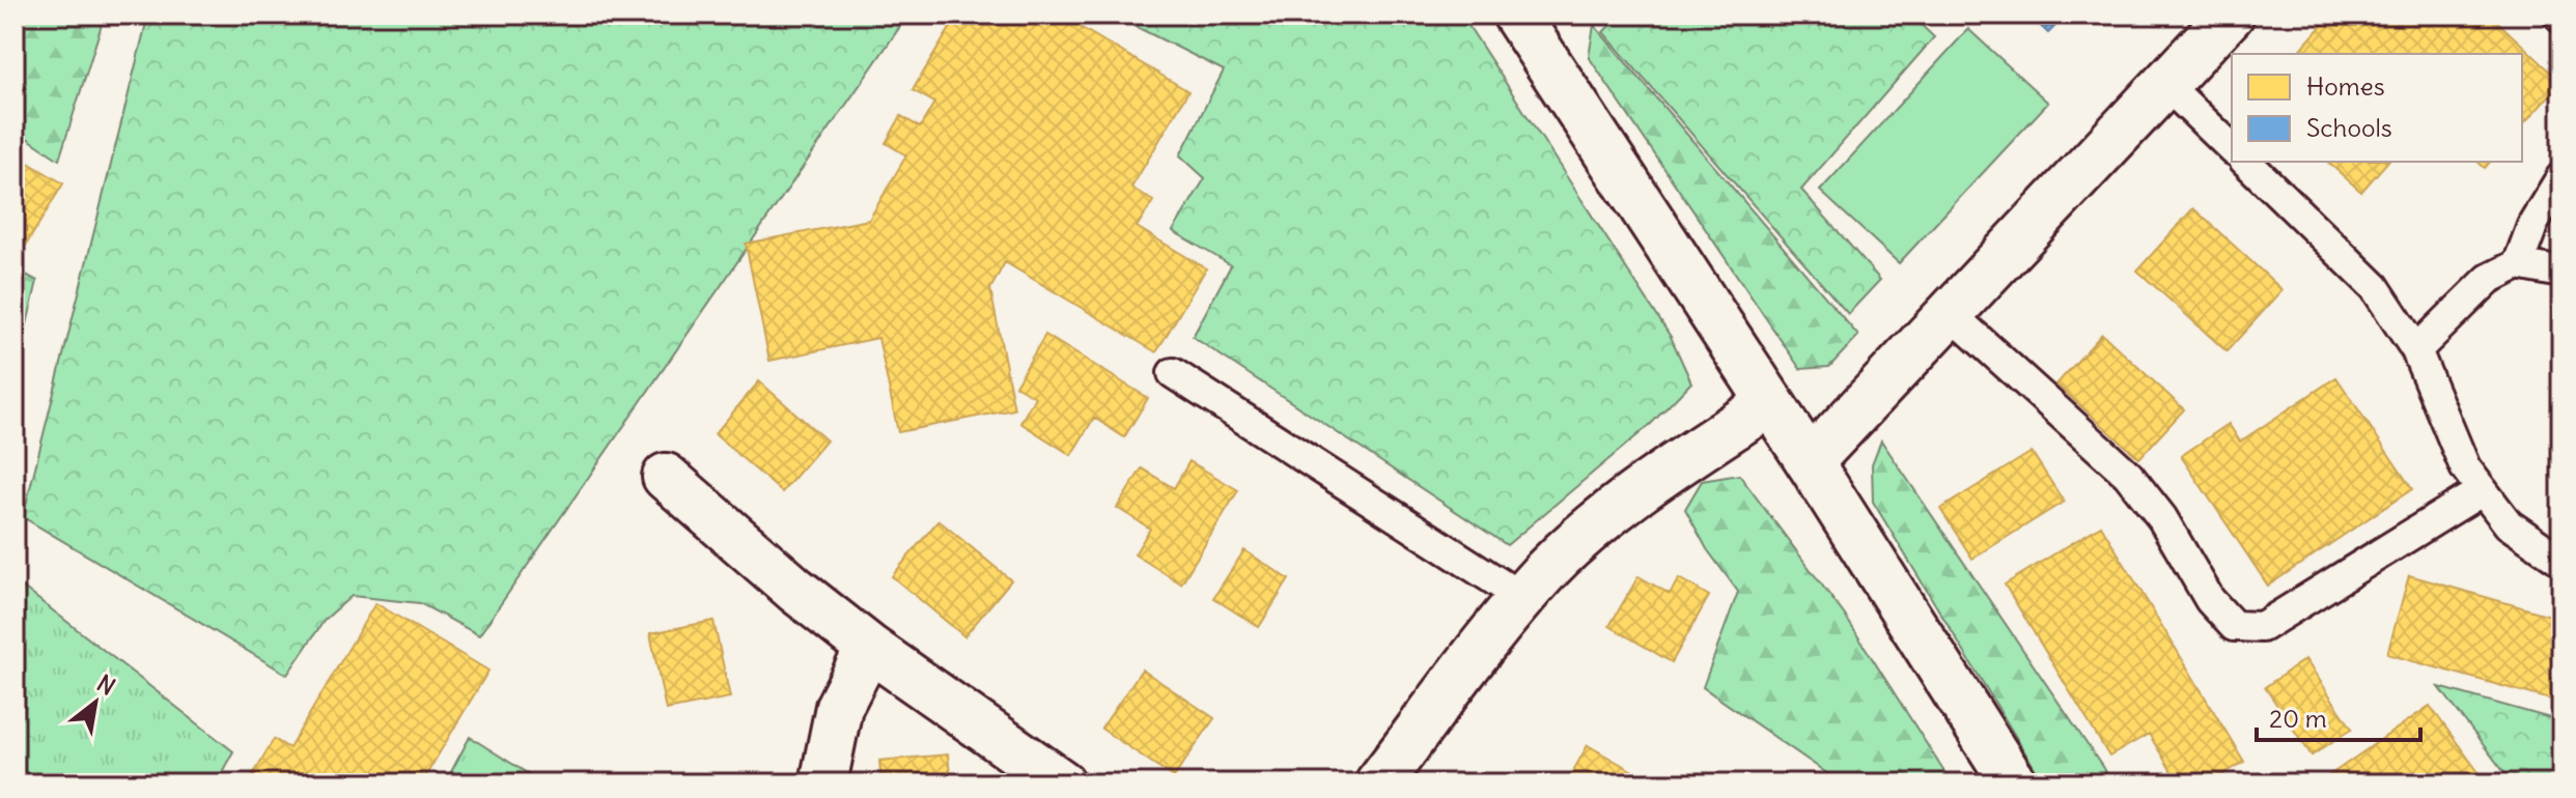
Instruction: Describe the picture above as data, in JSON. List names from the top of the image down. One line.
{"legend":["Homes","Schools"],"scale_bar":"20 m","north":"top right"}
